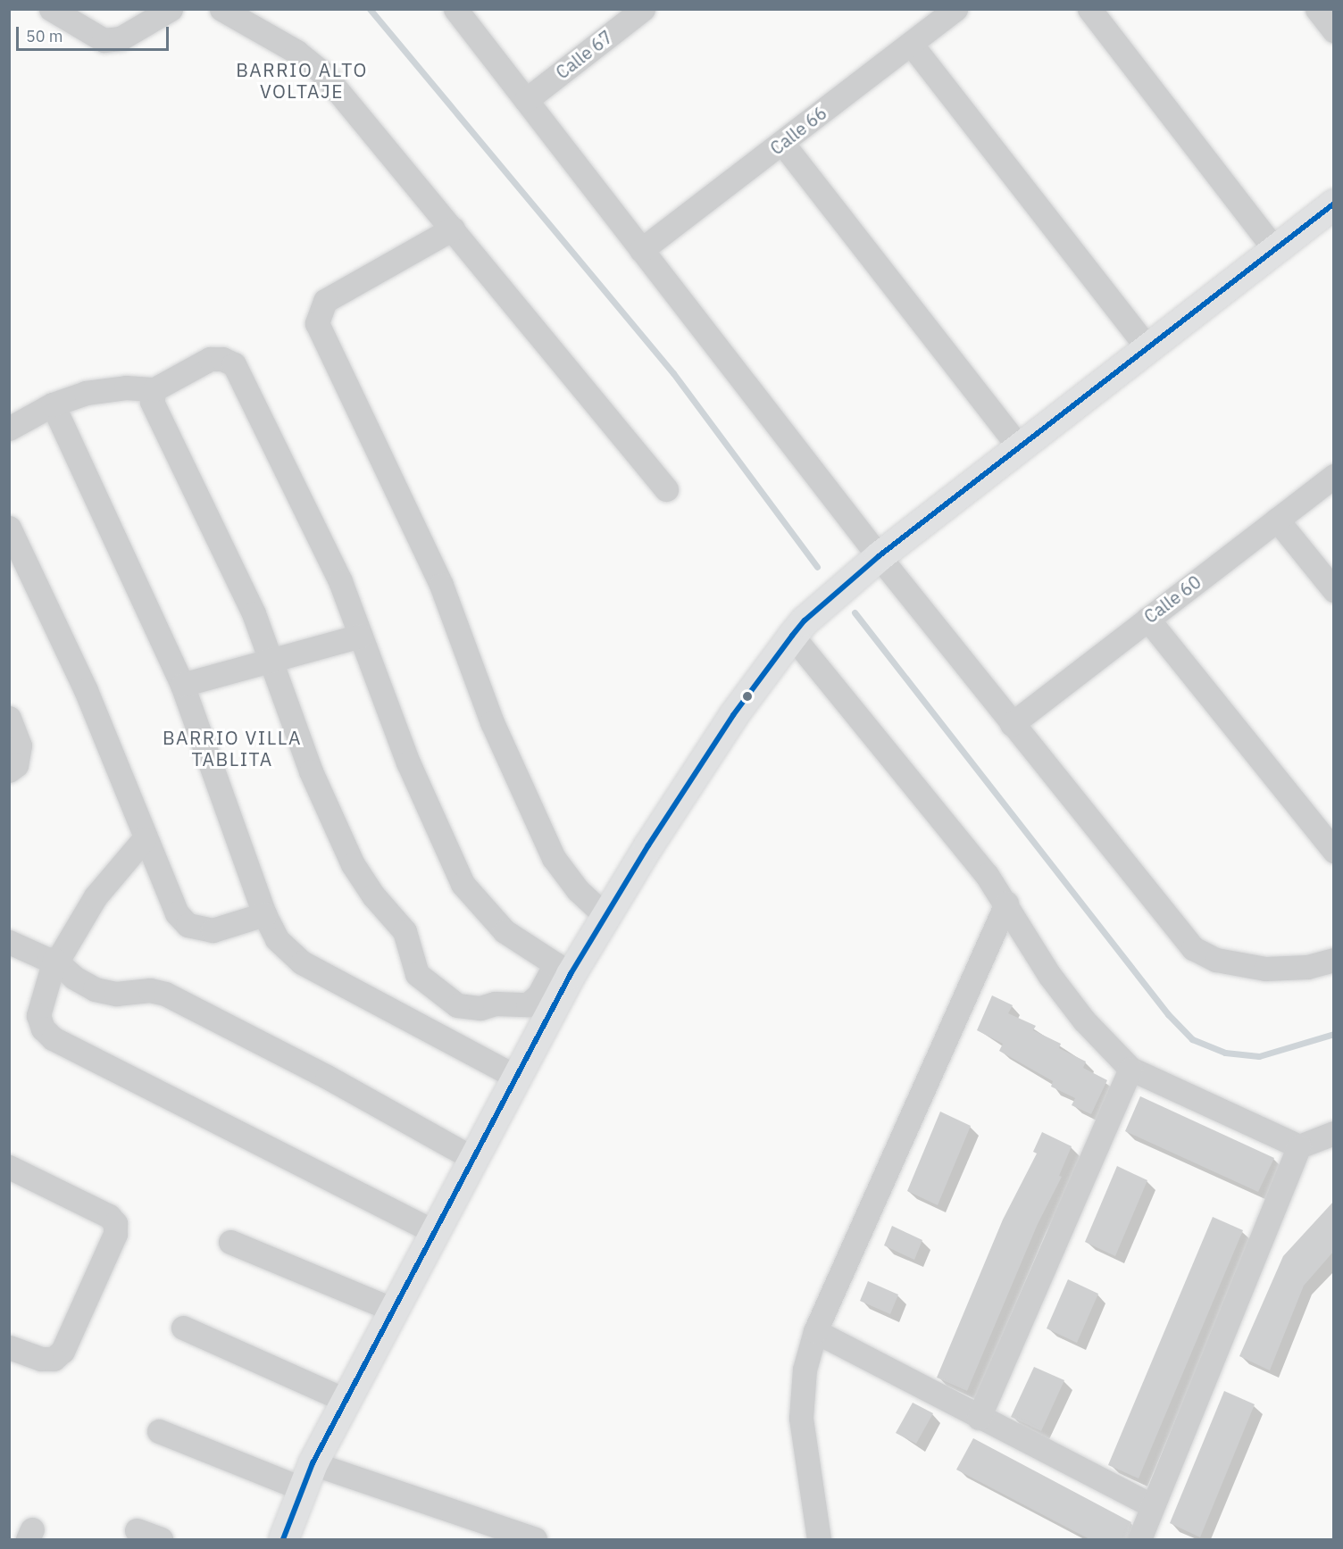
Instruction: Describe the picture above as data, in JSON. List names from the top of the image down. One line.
{"streets":{"street":["Calle 67","Calle 66","Calle 60"]},"districts":["BARRIO ALTO VOLTAJE","BARRIO VILLA TABLITA"],"scale_bar":"50 m"}
